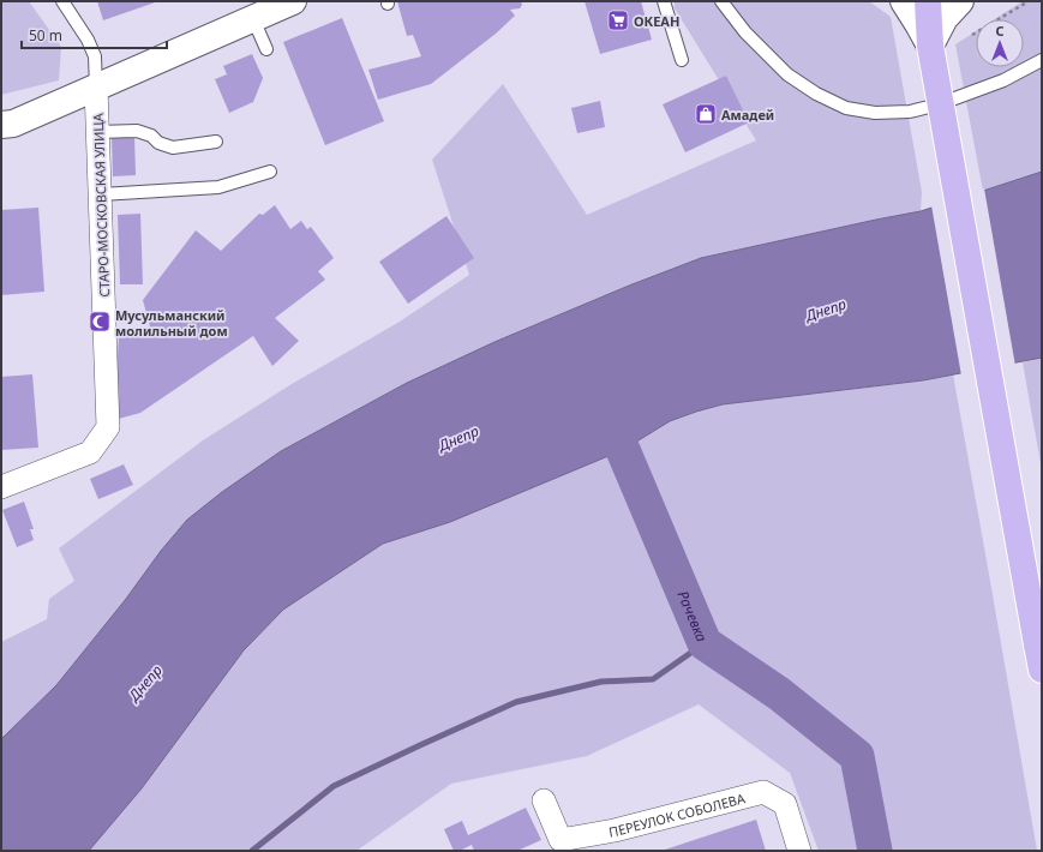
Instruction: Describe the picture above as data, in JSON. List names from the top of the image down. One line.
{"streets":{"street":["СТАРО-МОСКОВСКАЯ УЛИЦА","ПЕРЕУЛОК СОБОЛЕВА"]},"water":["Днепр","Рачевка"],"places":{"supermarket":["ОКЕАН"],"shop":["Амадей"],"mosque":["Мусульманский молильный дом"]},"scale_bar":"50 m","north":"top"}
